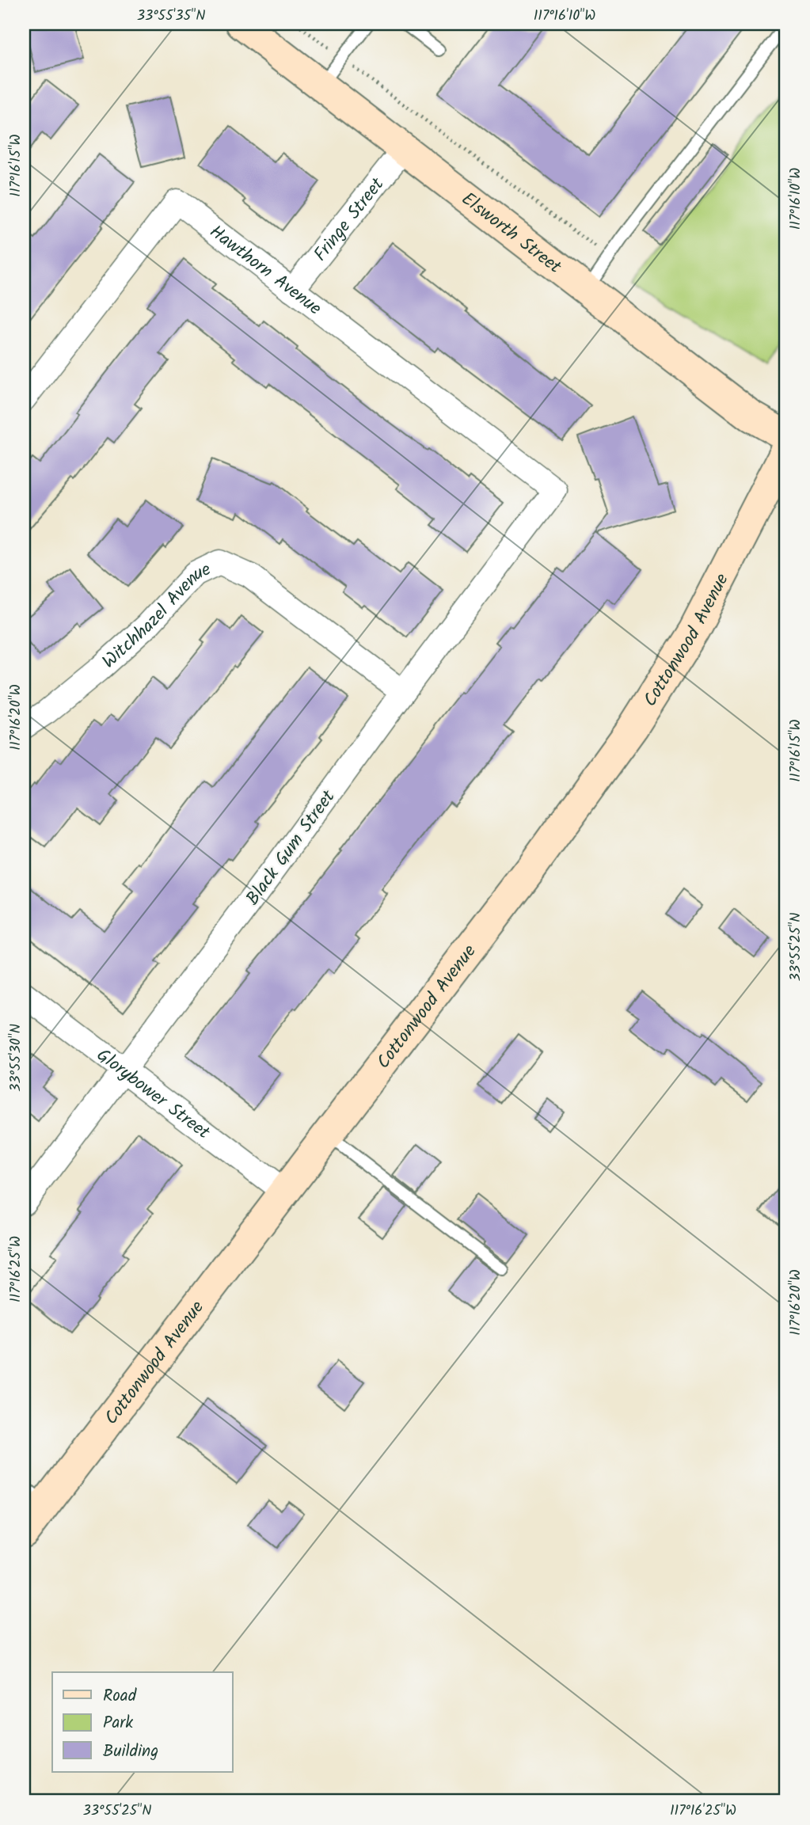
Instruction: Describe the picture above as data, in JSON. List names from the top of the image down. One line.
{"streets":{"street":["Fringe Street","Elsworth Street","Hawthorn Avenue","Witchhazel Avenue","Cottonwood Avenue","Black Gum Street","Glorybower Street"]},"crossings":[["Fringe Street","Elsworth Street"],["Fringe Street","Hawthorn Avenue"],["Hawthorn Avenue","Black Gum Street"],["Witchhazel Avenue","Black Gum Street"],["Cottonwood Avenue","Glorybower Street"],["Black Gum Street","Glorybower Street"]],"legend":["Road","Park","Building"],"coordinates":["33°55'35\"N","117°16'10\"W","117°16'15\"W","117°16'20\"W","33°55'25\"N","33°55'30\"N","117°16'25\"W"]}
